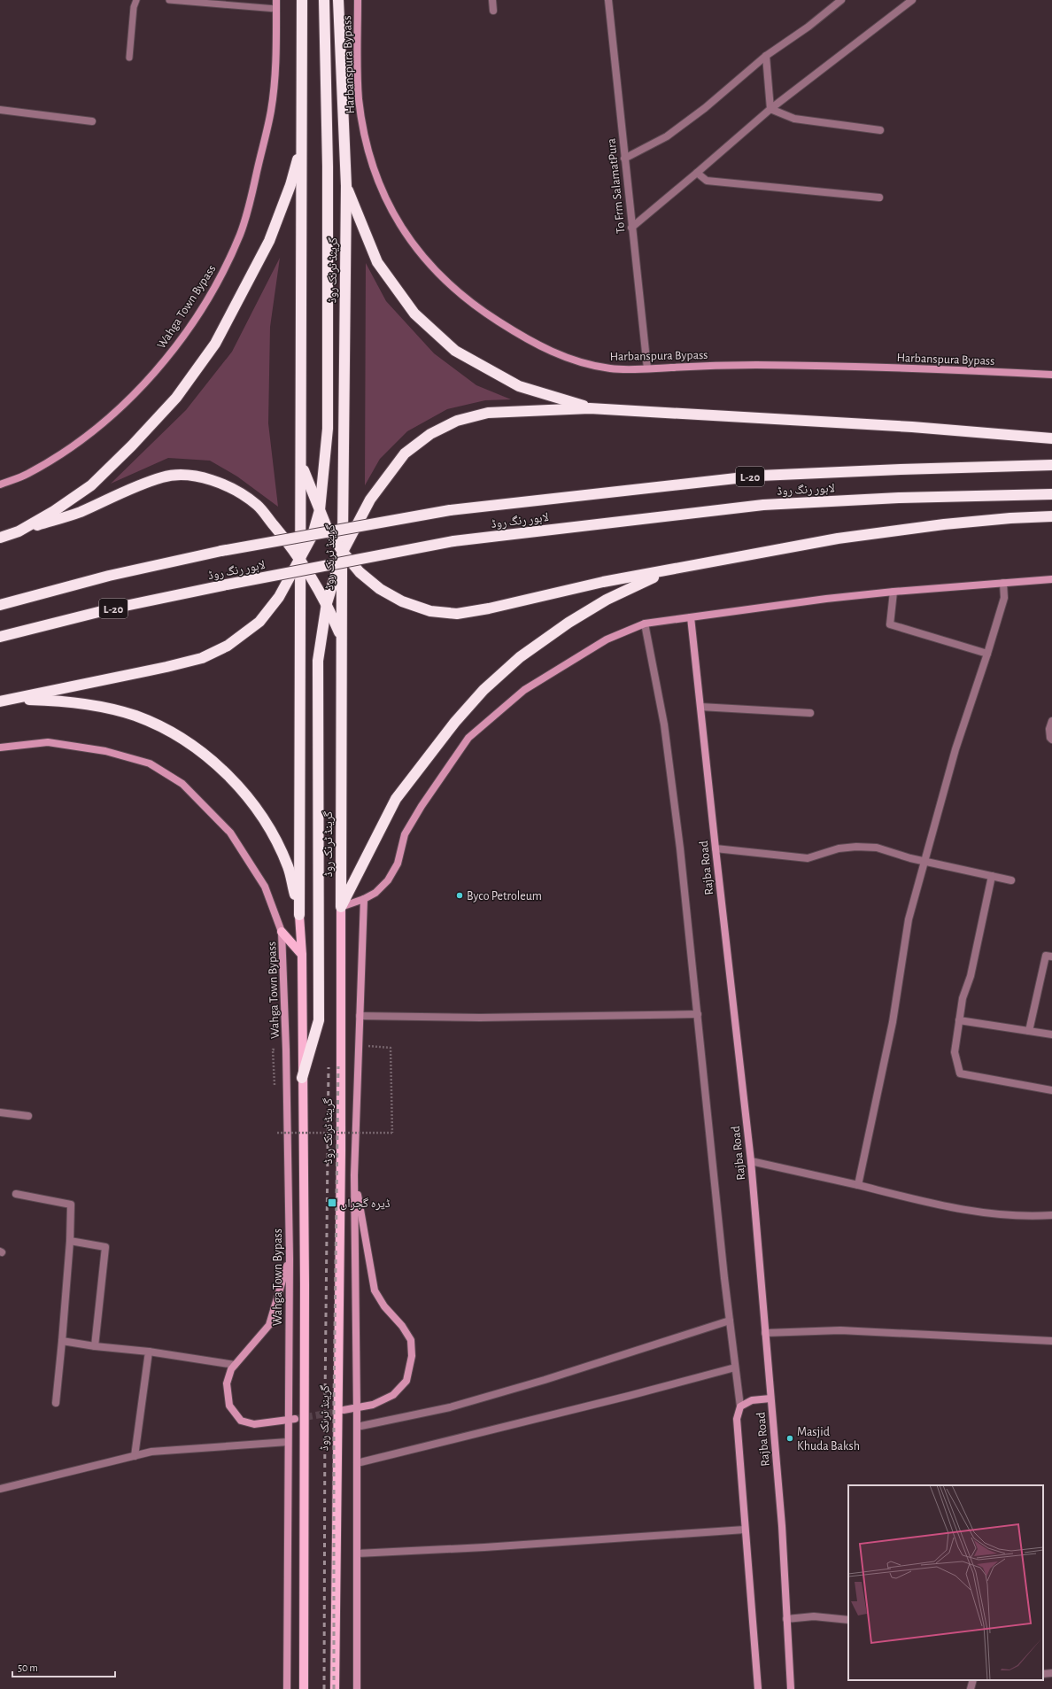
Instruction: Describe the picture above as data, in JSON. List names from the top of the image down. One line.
{"streets":{"highway":["گرینڈ ٹرنک روڈ","L-20","لاہور رنگ روڈ"],"street":["Harbanspura Bypass","To Frm SalamatPura","Wahga Town Bypass","Rajba Road"]},"crossings":[["Harbanspura Bypass","To Frm SalamatPura"]],"places":{"other":["Byco Petroleum","Masjid Khuda Baksh"],"transit":["ڈیرہ گجراں"]},"scale_bar":"50 m"}
